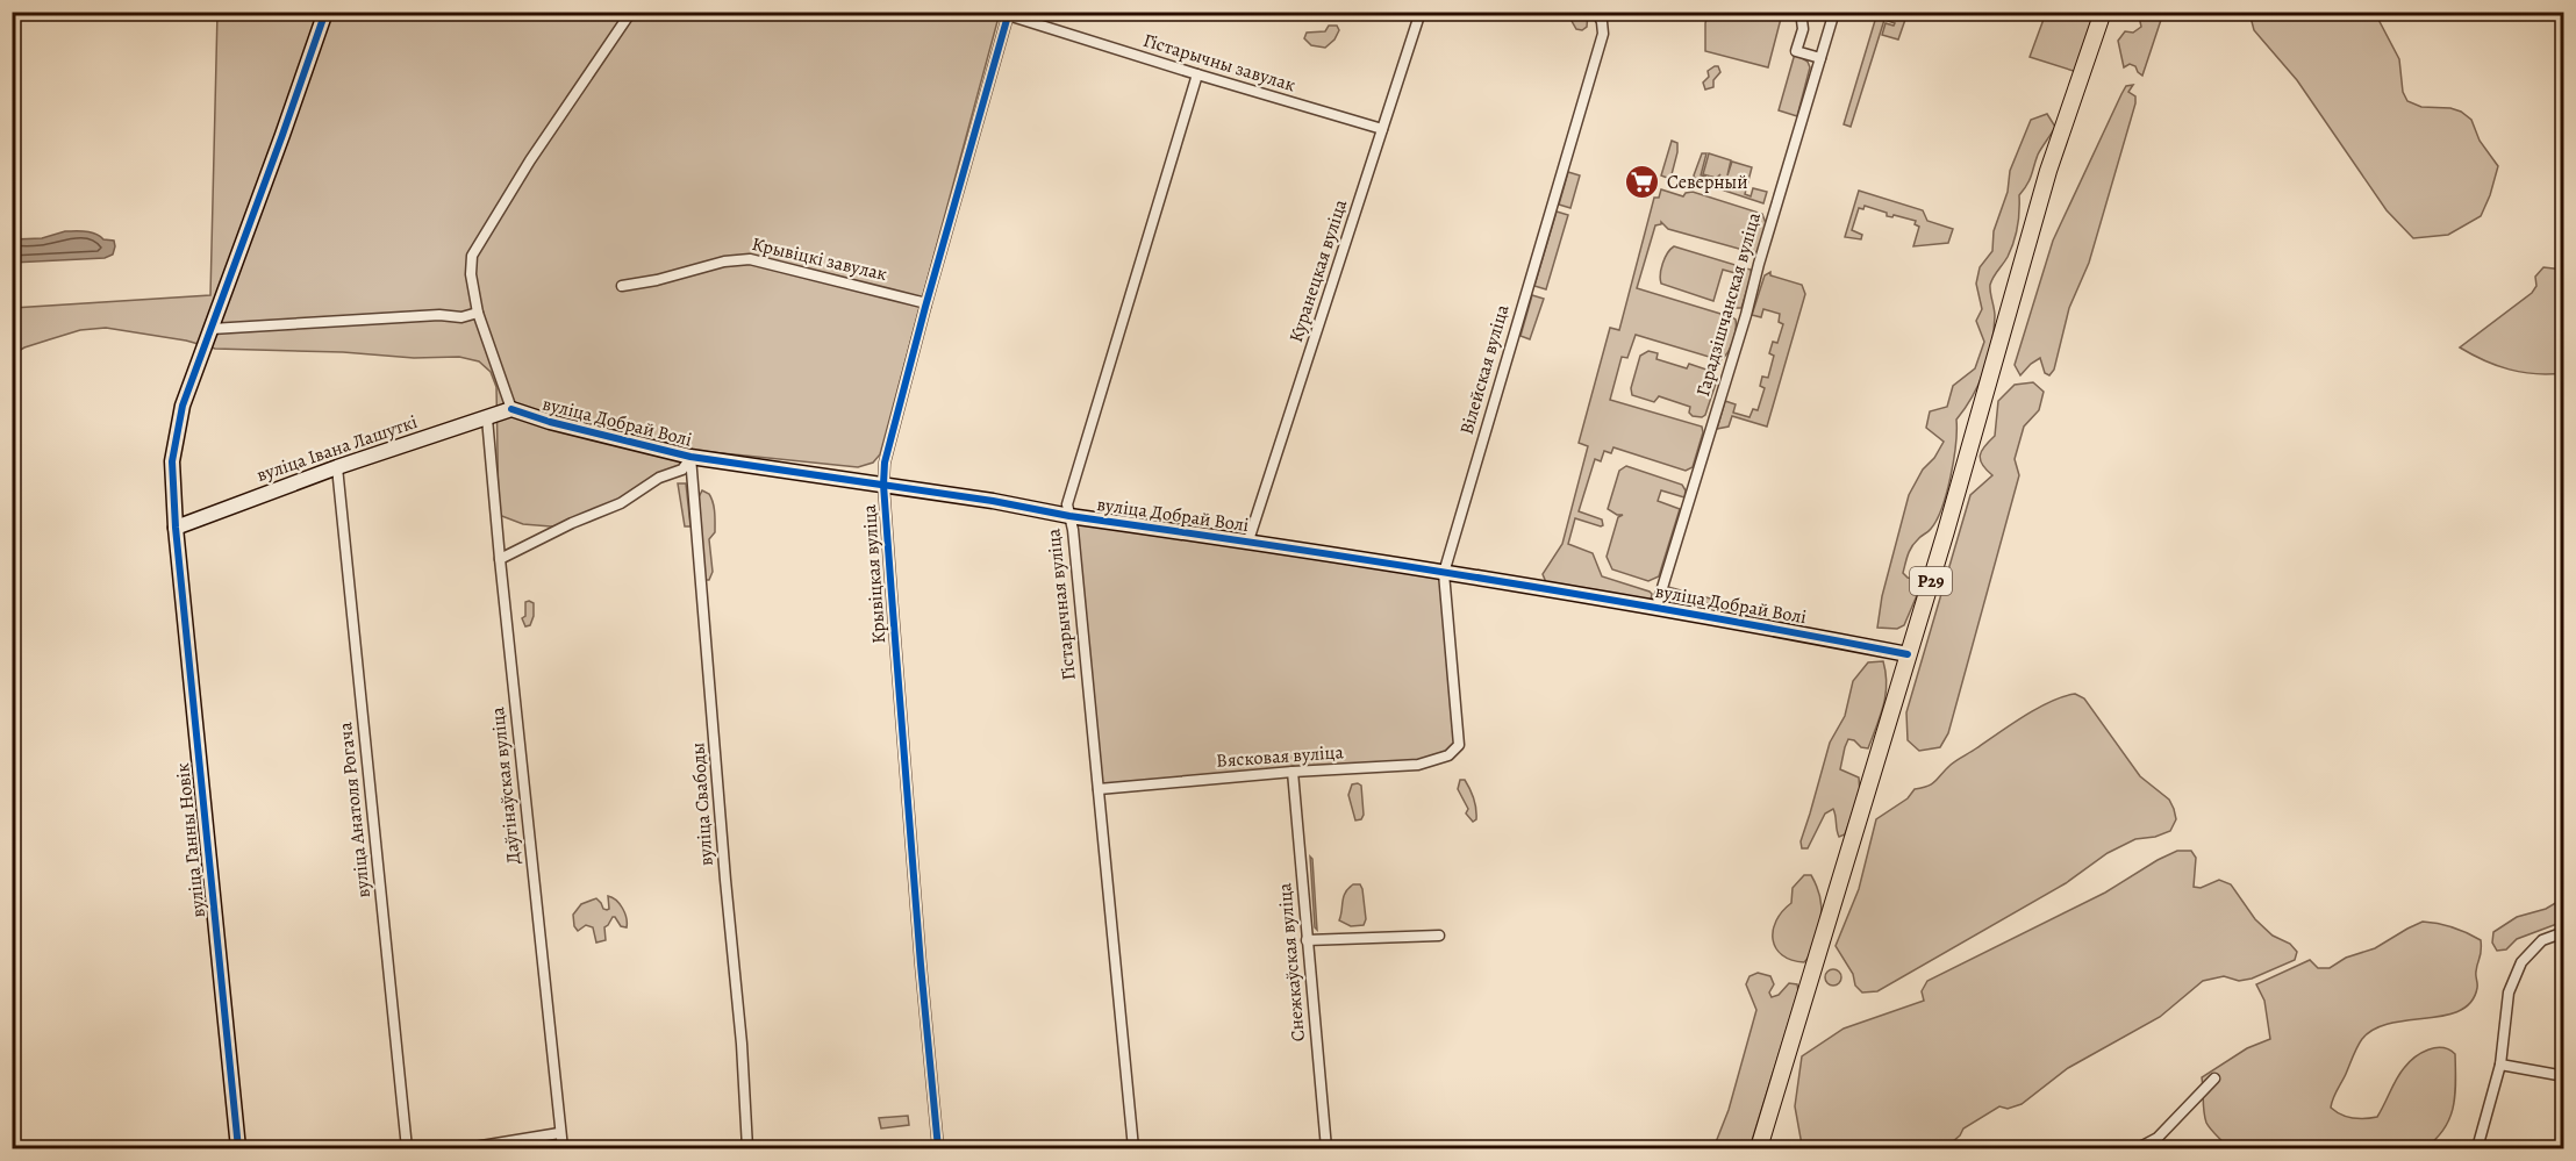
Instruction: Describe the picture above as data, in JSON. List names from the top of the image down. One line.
{"streets":{"main road":["Р29"],"street":["Гістарычны завулак","Крывіцкі завулак","Куранецкая вуліца","Гарадзішчанская вуліца","Вілейская вуліца","вуліца Добрай Волі","вуліца Івана Лашуткі","Крывіцкая вуліца","Гістарычная вуліца","Вясковая вуліца","Даўгінаўская вуліца","вуліца Свабоды","вуліца Анатоля Рогача","вуліца Ганны Новік","Снежкаўская вуліца"]},"crossings":[["Гістарычны завулак","Куранецкая вуліца"],["Гістарычны завулак","Крывіцкая вуліца"],["Гістарычны завулак","Гістарычная вуліца"],["Крывіцкі завулак","Крывіцкая вуліца"],["Куранецкая вуліца","вуліца Добрай Волі"],["Гарадзішчанская вуліца","вуліца Добрай Волі"],["Вілейская вуліца","вуліца Добрай Волі"],["Вілейская вуліца","Вясковая вуліца"],["вуліца Добрай Волі","вуліца Івана Лашуткі"],["вуліца Добрай Волі","Крывіцкая вуліца"],["вуліца Добрай Волі","Р29"],["вуліца Добрай Волі","Гістарычная вуліца"],["вуліца Добрай Волі","Даўгінаўская вуліца"],["вуліца Добрай Волі","вуліца Свабоды"],["вуліца Івана Лашуткі","Даўгінаўская вуліца"],["вуліца Івана Лашуткі","вуліца Анатоля Рогача"],["вуліца Івана Лашуткі","вуліца Ганны Новік"],["Гістарычная вуліца","Вясковая вуліца"],["Вясковая вуліца","Снежкаўская вуліца"]],"places":{"supermarket":["Северный"]}}
